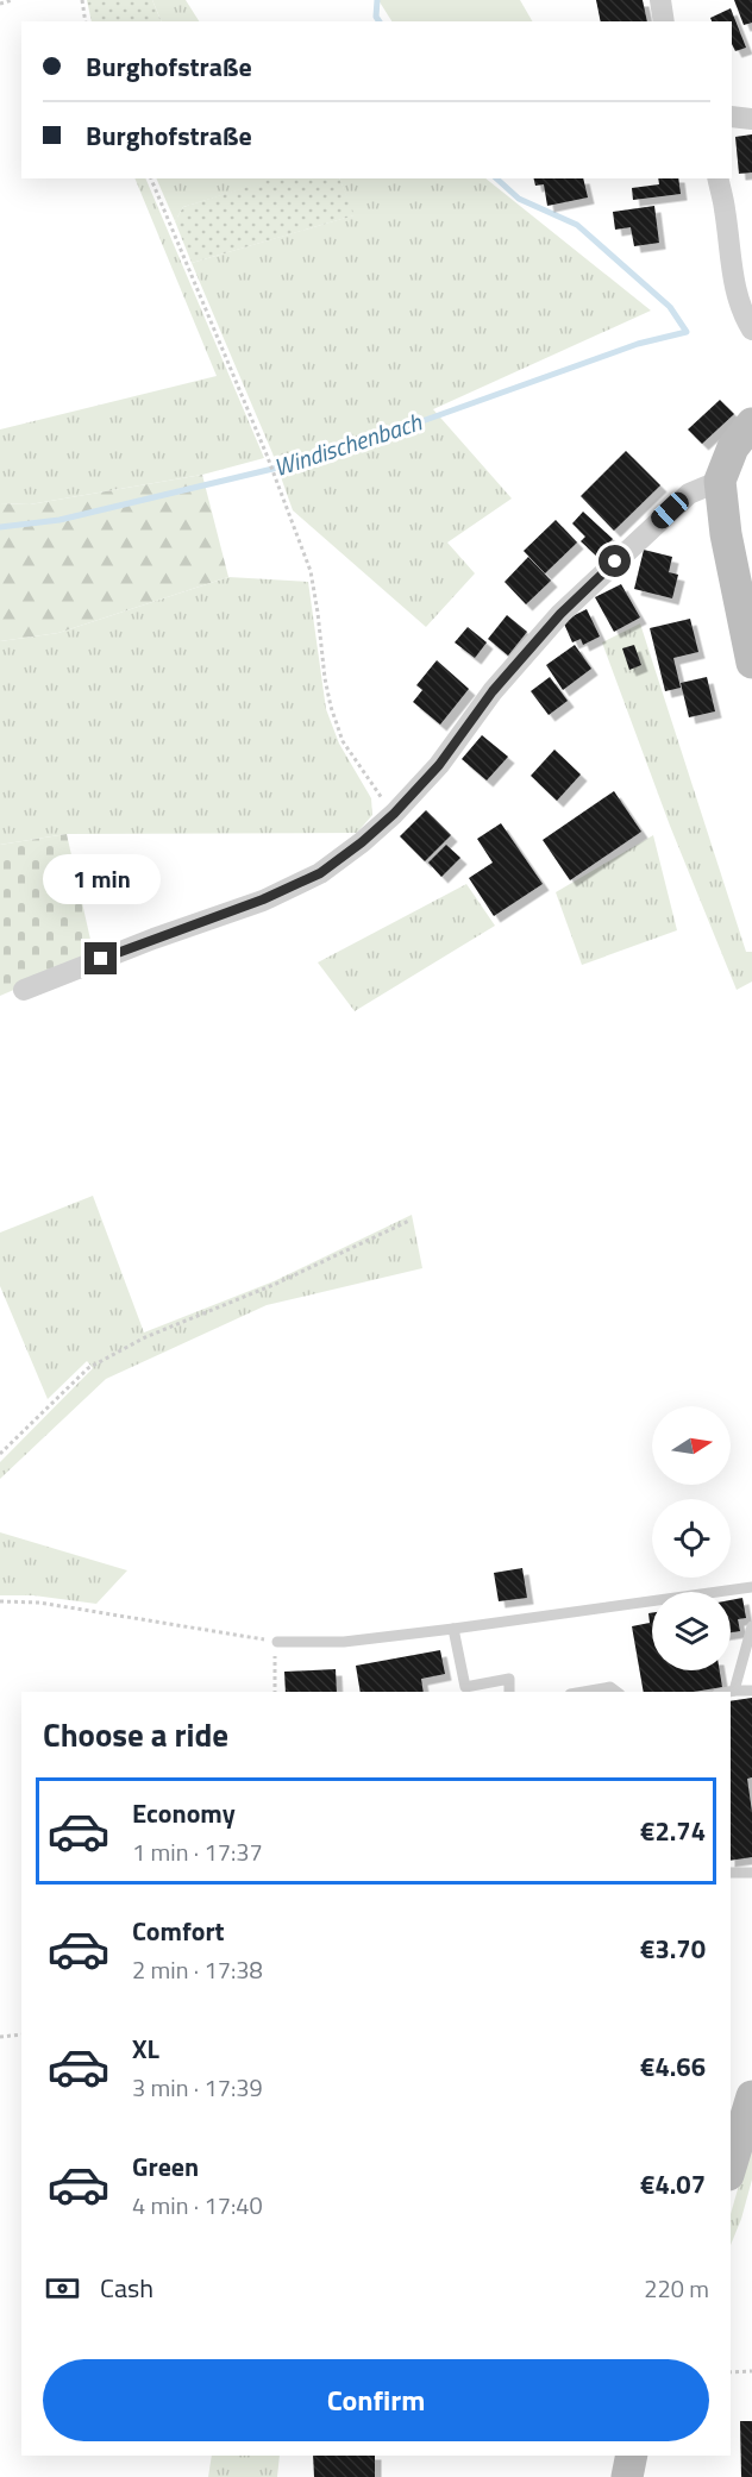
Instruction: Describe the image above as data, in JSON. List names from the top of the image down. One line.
{"water":["Windischenbach"],"north":"right","page":{"banner":["Burghofstraße","Burghofstraße"],"bubble":"1 min","heading":"Choose a ride","list":[{"name":"Economy","note":"1 min · 17:37","value":"€2.74"},{"name":"Comfort","note":"2 min · 17:38","value":"€3.70"},{"name":"XL","note":"3 min · 17:39","value":"€4.66"},{"name":"Green","note":"4 min · 17:40","value":"€4.07"}],"pay":["Cash","220 m"],"buttons":"Confirm"}}
